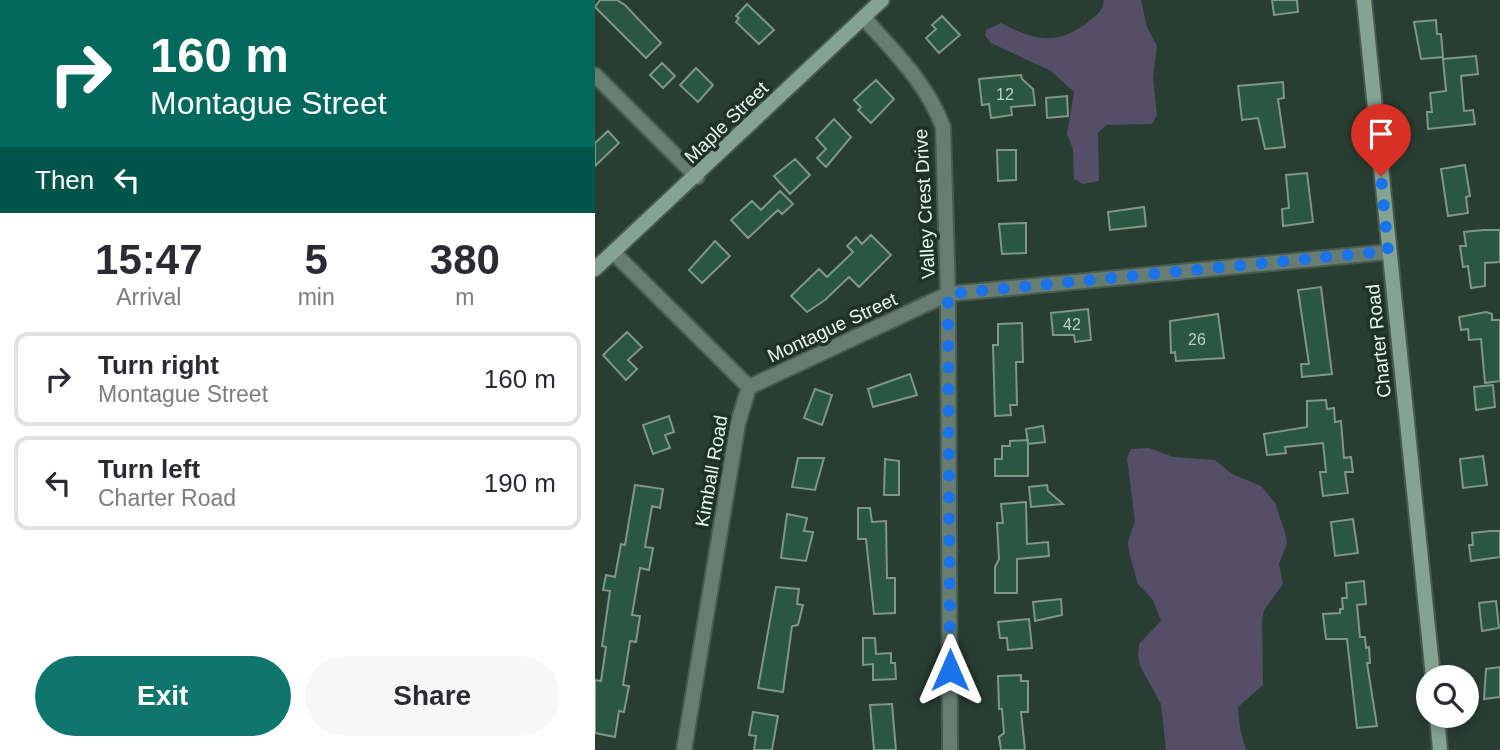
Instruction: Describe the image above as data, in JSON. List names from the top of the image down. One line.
{"streets":{"street":["Maple Street","Valley Crest Drive","Montague Street","Charter Road","Kimball Road"]},"crossings":[["Maple Street","Valley Crest Drive"],["Valley Crest Drive","Montague Street"],["Montague Street","Charter Road"],["Montague Street","Kimball Road"]],"house_numbers":["12","42","26"],"page":{"turn":["160 m","Montague Street"],"then":"Then","eta":["15:47","Arrival","5","min","380","m"],"list":[{"name":"Turn right","note":"Montague Street","value":"160 m"},{"name":"Turn left","note":"Charter Road","value":"190 m"}],"buttons":["Exit","Share"]}}
